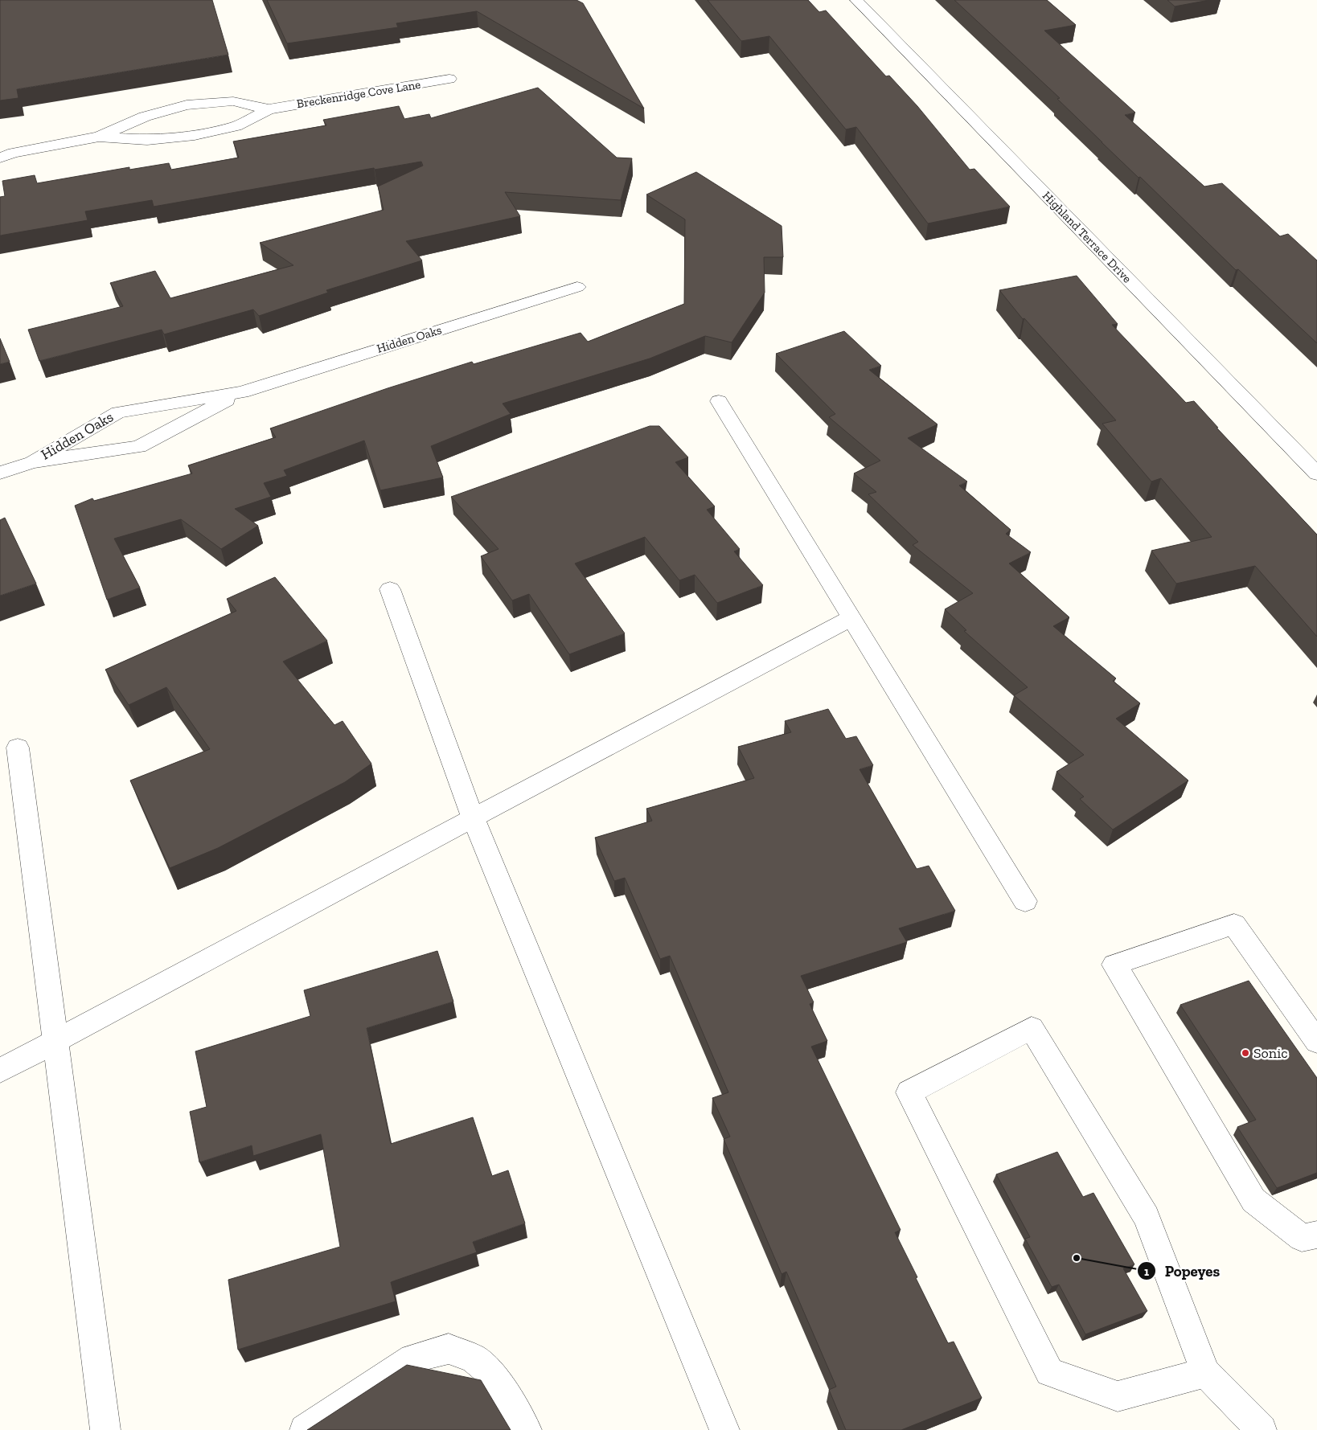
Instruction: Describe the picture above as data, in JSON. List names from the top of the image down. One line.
{"streets":{"street":["Breckenridge Cove Lane","Highland Terrace Drive","Hidden Oaks"]},"places":["Sonic","Popeyes"]}
